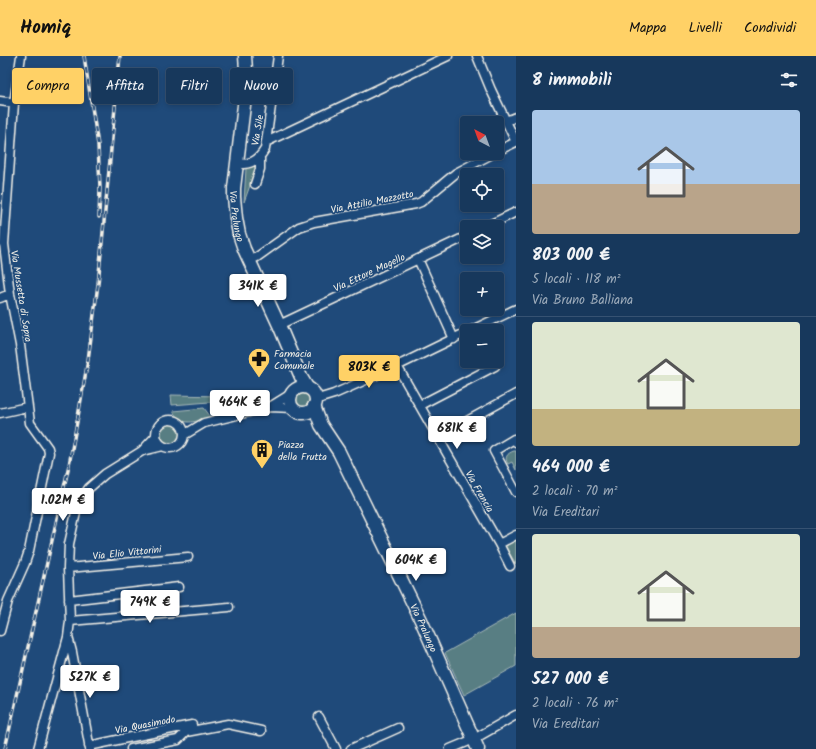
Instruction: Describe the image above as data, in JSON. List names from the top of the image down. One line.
{"streets":{"street":["Via Sile","Via Attilio Mazzotto","Via Pralungo","Via Ettore Magello","Via Mussetta di Sopra","Via Francia","Via Elio Vittorini","Via Quasimodo"]},"crossings":[["Via Sile","Via Pralungo"],["Via Attilio Mazzotto","Via Pralungo"],["Via Pralungo","Via Ettore Magello"]],"places":{"pharmacy":["Farmacia Comunale"],"building":["Piazza della Frutta"]},"north":"top left","page":{"header":"Homiq","nav":["Mappa","Livelli","Condividi"],"heading":"8 immobili","chip":["Compra","Affitta","Filtri","Nuovo"],"list":[{"name":"803 000 €","note":"5 locali · 118 m² · Via Bruno Balliana"},{"name":"464 000 €","note":"2 locali · 70 m² · Via Ereditari"},{"name":"527 000 €","note":"2 locali · 76 m² · Via Ereditari"}],"map_buttons":["+","−"],"price":["341K €","803K €","464K €","681K €","1.02M €","604K €","749K €","527K €"]}}
